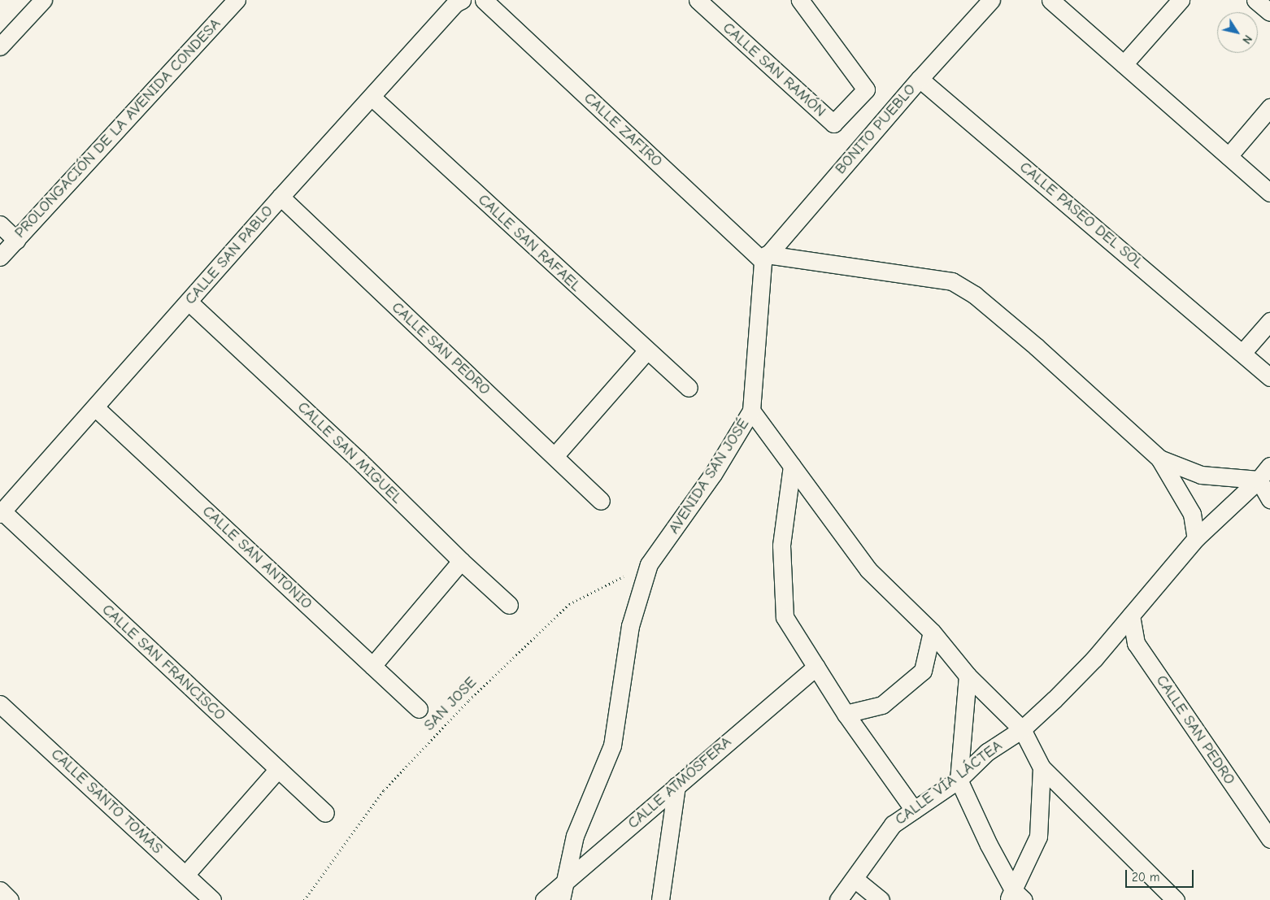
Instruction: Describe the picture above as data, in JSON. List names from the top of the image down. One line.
{"streets":{"street":["CALLE SAN RAMÓN","PROLONGACIÓN DE LA AVENIDA CONDESA","BONITO PUEBLO","CALLE ZAFIRO","CALLE PASEO DEL SOL","CALLE SAN RAFAEL","CALLE SAN PABLO","CALLE SAN PEDRO","CALLE SAN MIGUEL","AVENIDA SAN JOSÉ","CALLE SAN ANTONIO","CALLE SAN FRANCISCO","CALLE ATMÓSFERA","CALLE VÍA LÁCTEA","CALLE SANTO TOMAS"],"path":["SAN JOSE"]},"crossings":[["BONITO PUEBLO","CALLE ZAFIRO"],["BONITO PUEBLO","CALLE PASEO DEL SOL"],["BONITO PUEBLO","AVENIDA SAN JOSÉ"],["CALLE ZAFIRO","AVENIDA SAN JOSÉ"],["CALLE SAN RAFAEL","CALLE SAN PABLO"],["CALLE SAN PABLO","CALLE SAN PEDRO"],["CALLE SAN PABLO","CALLE SAN MIGUEL"],["CALLE SAN PABLO","CALLE SAN ANTONIO"],["CALLE SAN PABLO","CALLE SAN FRANCISCO"],["CALLE SAN PEDRO","CALLE VÍA LÁCTEA"],["AVENIDA SAN JOSÉ","SAN JOSE"],["AVENIDA SAN JOSÉ","CALLE ATMÓSFERA"]],"scale_bar":"20 m","north":"bottom right"}
